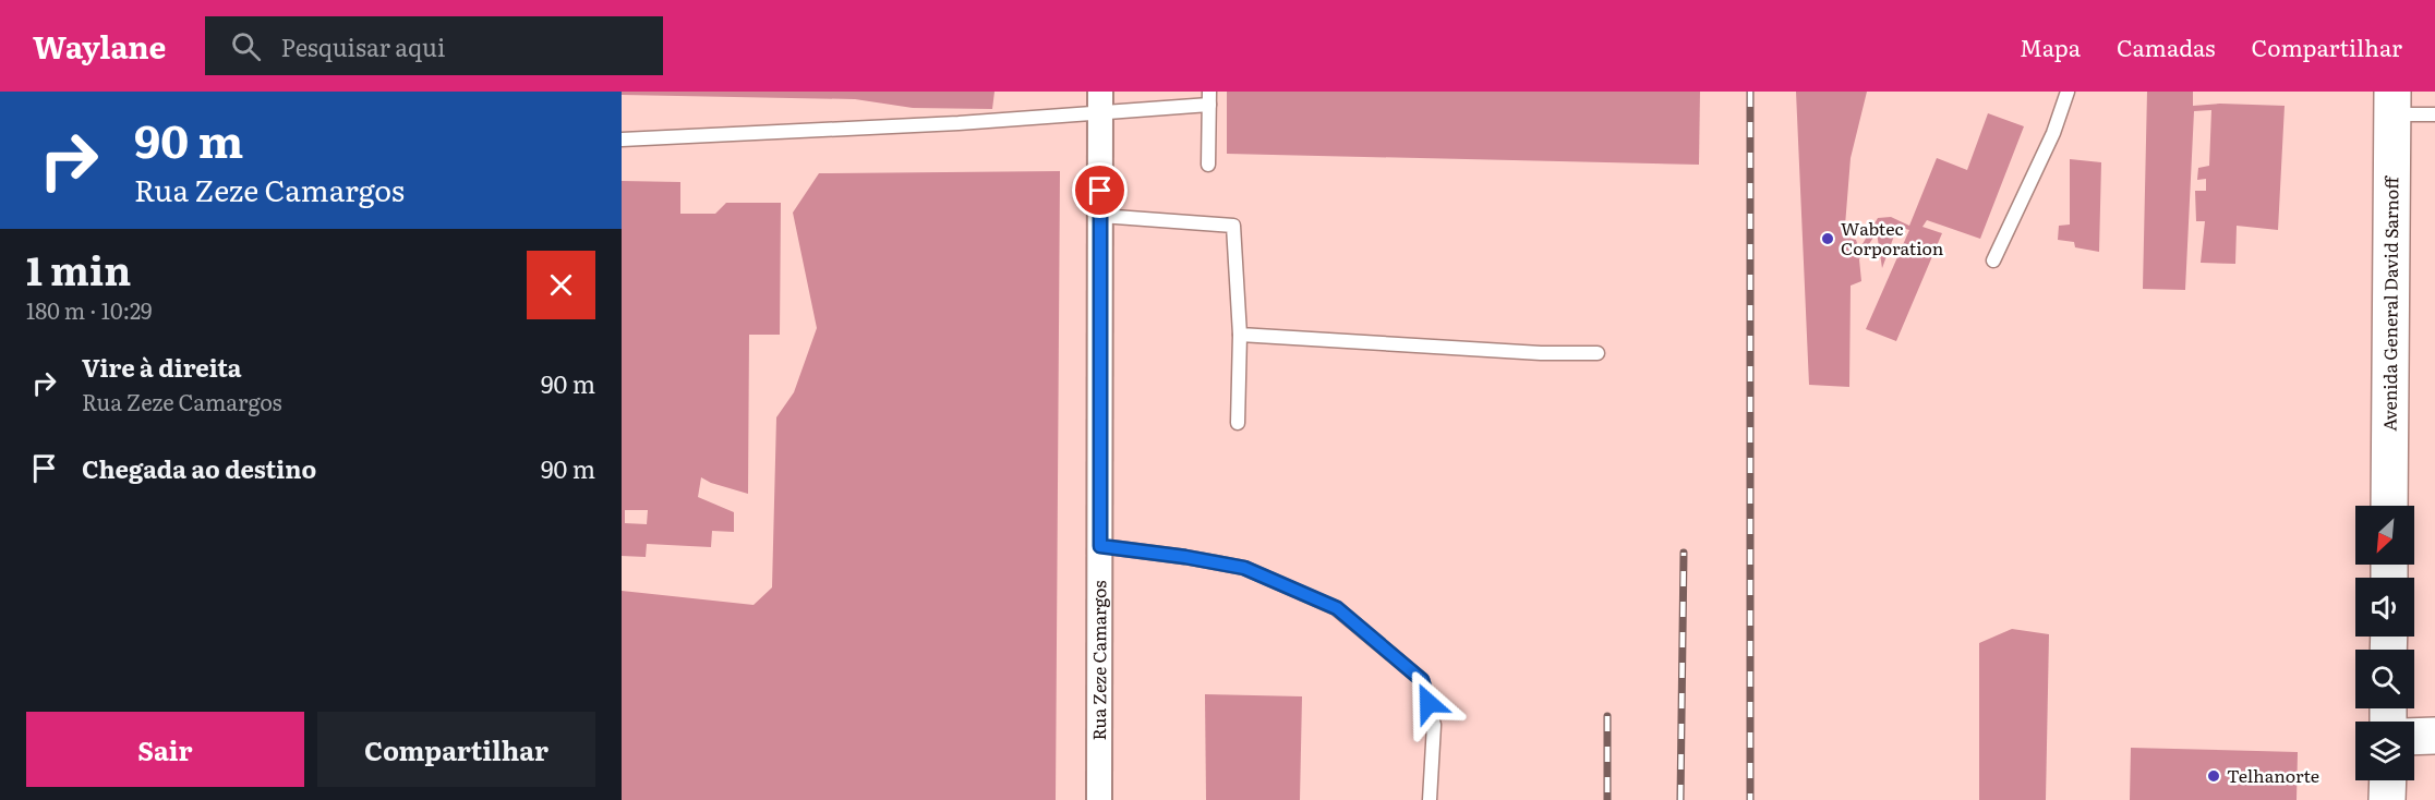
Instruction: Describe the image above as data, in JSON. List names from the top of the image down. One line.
{"streets":{"main road":["Avenida General David Sarnoff"],"street":["Rua Zeze Camargos"]},"places":["Wabtec Corporation","Telhanorte"],"north":"bottom left","page":{"header":"Waylane","search":"Pesquisar aqui","nav":["Mapa","Camadas","Compartilhar"],"turn":["90 m","Rua Zeze Camargos"],"heading":["1 min","180 m · 10:29"],"list":[{"name":"Vire à direita","note":"Rua Zeze Camargos","value":"90 m"},{"name":"Chegada ao destino","value":"90 m"}],"buttons":["Sair","Compartilhar"]}}
